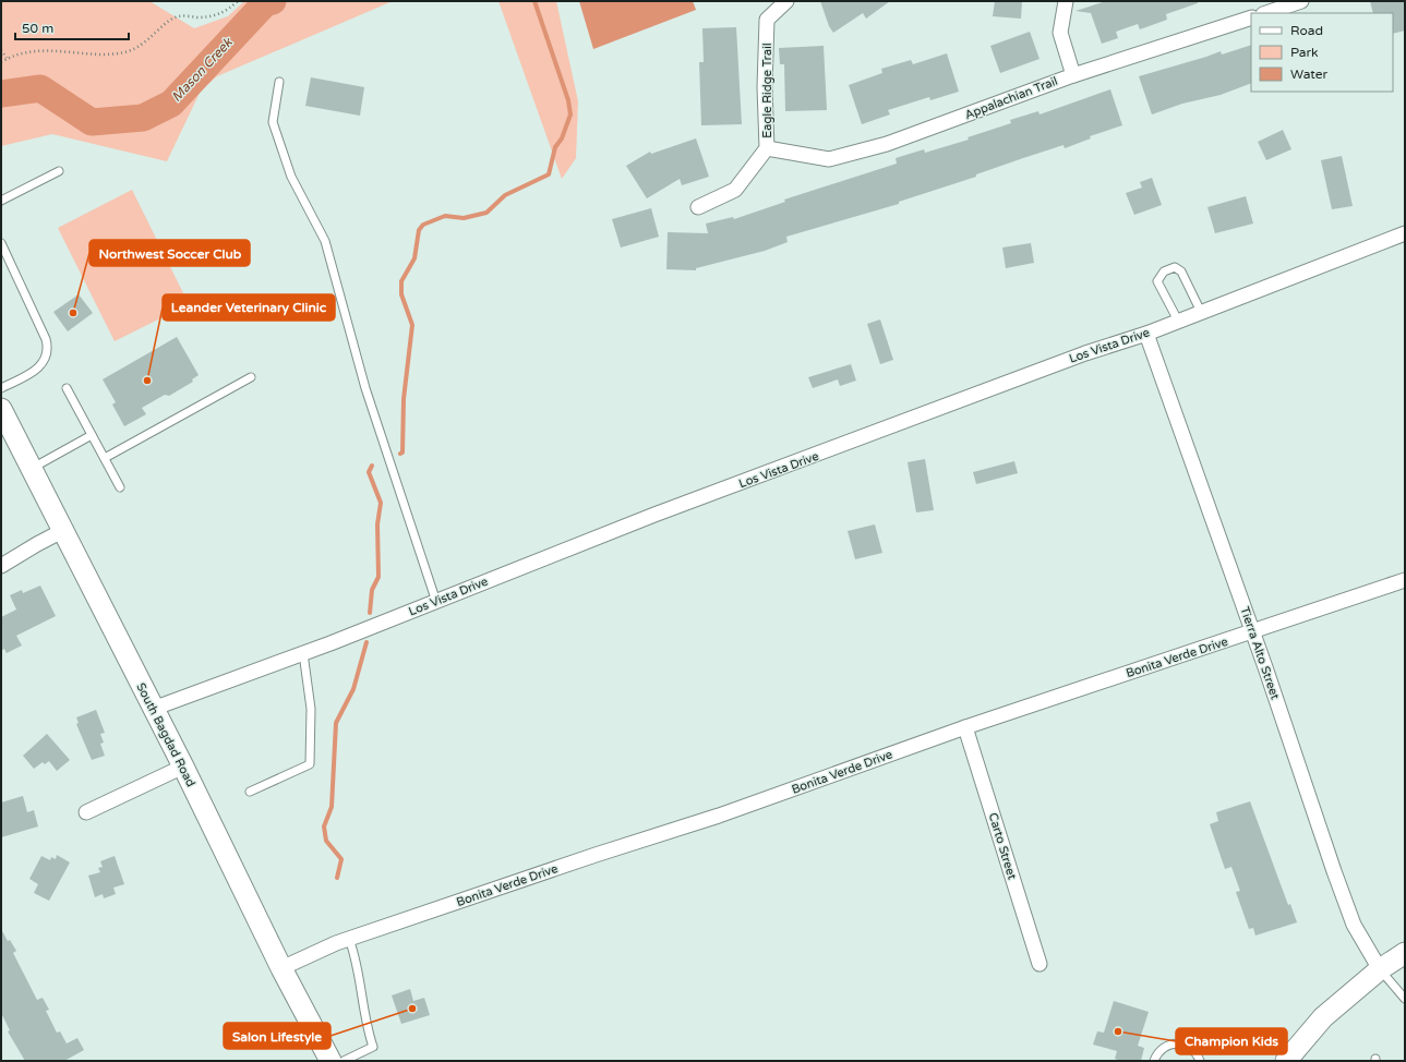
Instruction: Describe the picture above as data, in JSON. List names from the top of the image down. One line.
{"streets":{"main road":["South Bagdad Road"],"street":["Eagle Ridge Trail","Appalachian Trail","Los Vista Drive","Tierra Alto Street","Bonita Verde Drive","Carto Street"]},"crossings":[["Eagle Ridge Trail","Appalachian Trail"],["Los Vista Drive","Tierra Alto Street"],["Los Vista Drive","South Bagdad Road"],["Tierra Alto Street","Bonita Verde Drive"],["Bonita Verde Drive","South Bagdad Road"],["Bonita Verde Drive","Carto Street"]],"water":["Mason Creek"],"places":["Northwest Soccer Club","Leander Veterinary Clinic","Salon Lifestyle","Champion Kids"],"legend":["Road","Park","Water"],"scale_bar":"50 m"}
